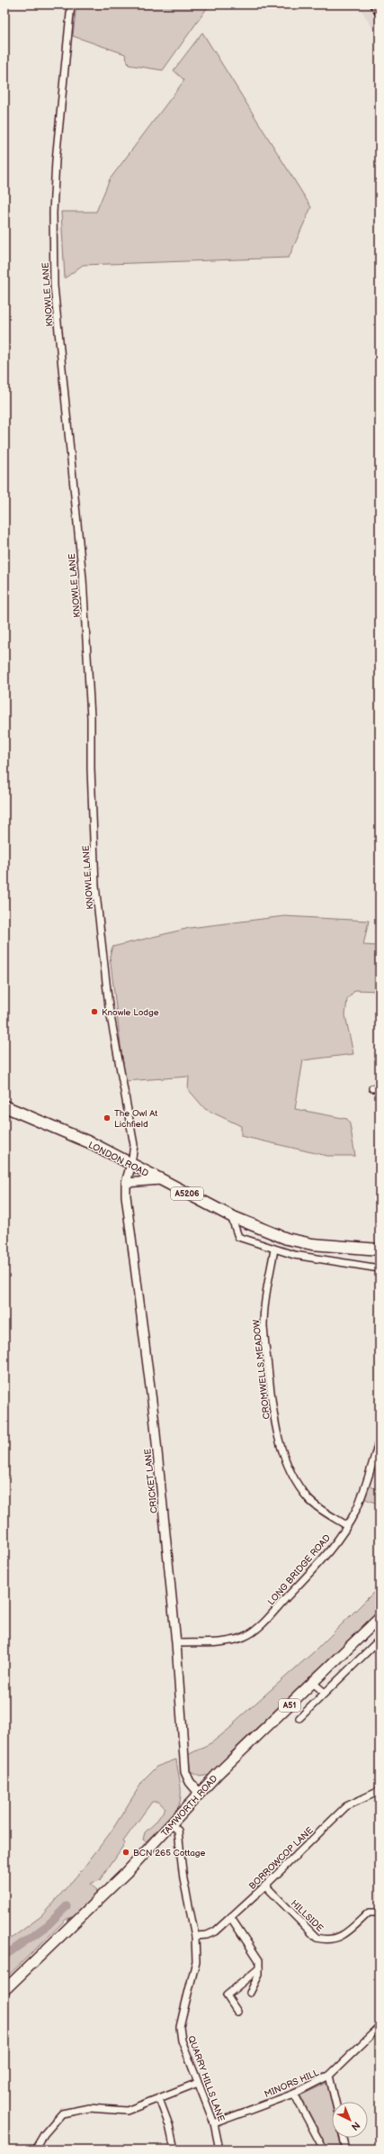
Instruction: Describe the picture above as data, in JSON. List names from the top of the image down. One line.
{"streets":{"highway":["LONDON ROAD","A5206"],"main road":["A51","TAMWORTH ROAD"],"street":["KNOWLE LANE","CROMWELLS MEADOW","CRICKET LANE","LONG BRIDGE ROAD","BORROWCOP LANE","HILLSIDE","QUARRY HILLS LANE","MINORS HILL"]},"crossings":[["KNOWLE LANE","LONDON ROAD"],["KNOWLE LANE","CRICKET LANE"],["LONDON ROAD","CRICKET LANE"],["CROMWELLS MEADOW","LONG BRIDGE ROAD"],["CRICKET LANE","LONG BRIDGE ROAD"],["CRICKET LANE","TAMWORTH ROAD"],["TAMWORTH ROAD","QUARRY HILLS LANE"],["BORROWCOP LANE","HILLSIDE"],["BORROWCOP LANE","QUARRY HILLS LANE"],["QUARRY HILLS LANE","MINORS HILL"]],"places":["Knowle Lodge","The Owl At Lichfield","BCN 265 Cottage"],"north":"bottom right"}
